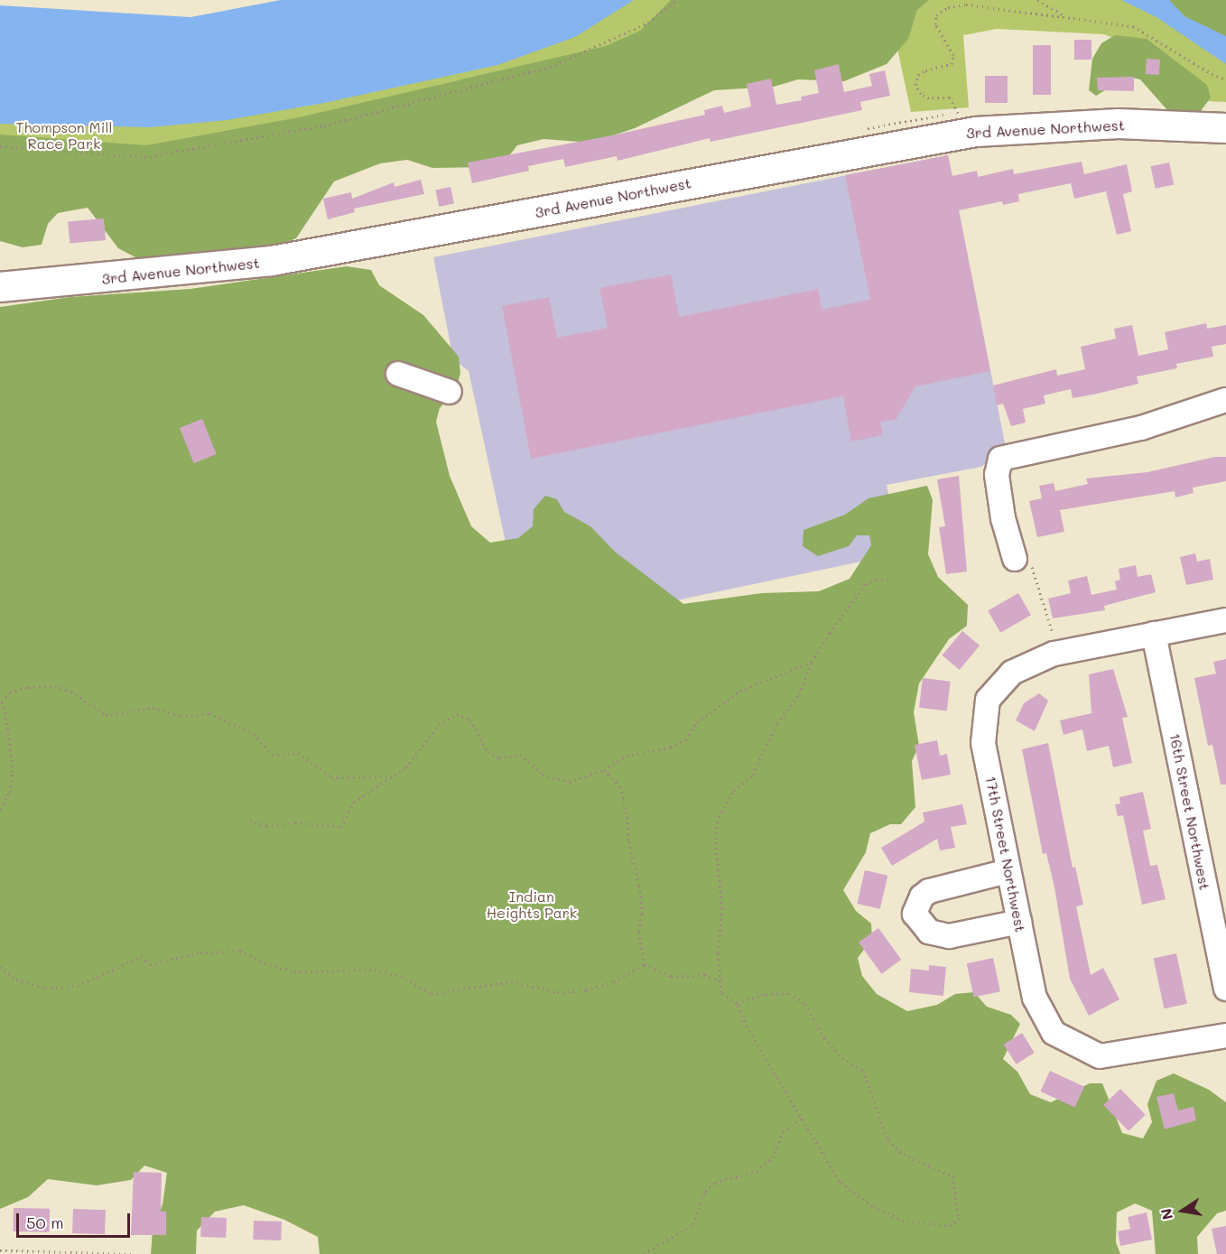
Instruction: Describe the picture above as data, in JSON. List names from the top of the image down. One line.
{"streets":{"main road":["3rd Avenue Northwest"],"street":["16th Street Northwest","17th Street Northwest"]},"crossings":[["16th Street Northwest","17th Street Northwest"]],"parks":["Thompson Mill Race Park","Indian Heights Park"],"scale_bar":"50 m","north":"left"}
